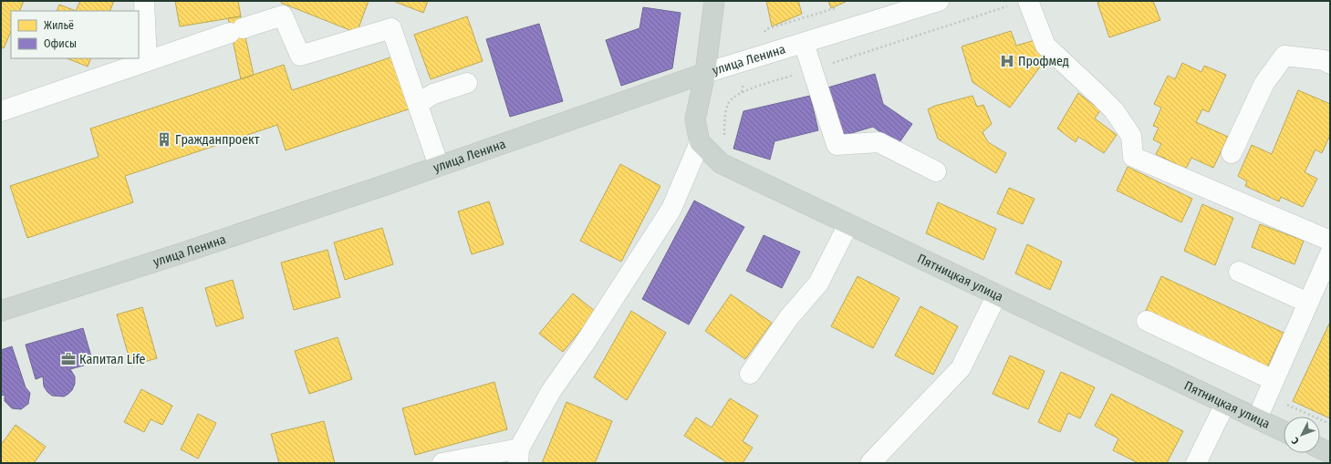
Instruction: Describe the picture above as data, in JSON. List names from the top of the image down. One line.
{"streets":{"main road":["улица Ленина","Пятницкая улица"]},"places":{"hospital":["Профмед"],"building":["Гражданпроект"],"office":["Капитал Life"]},"legend":["Жильё","Офисы"],"north":"bottom left"}
